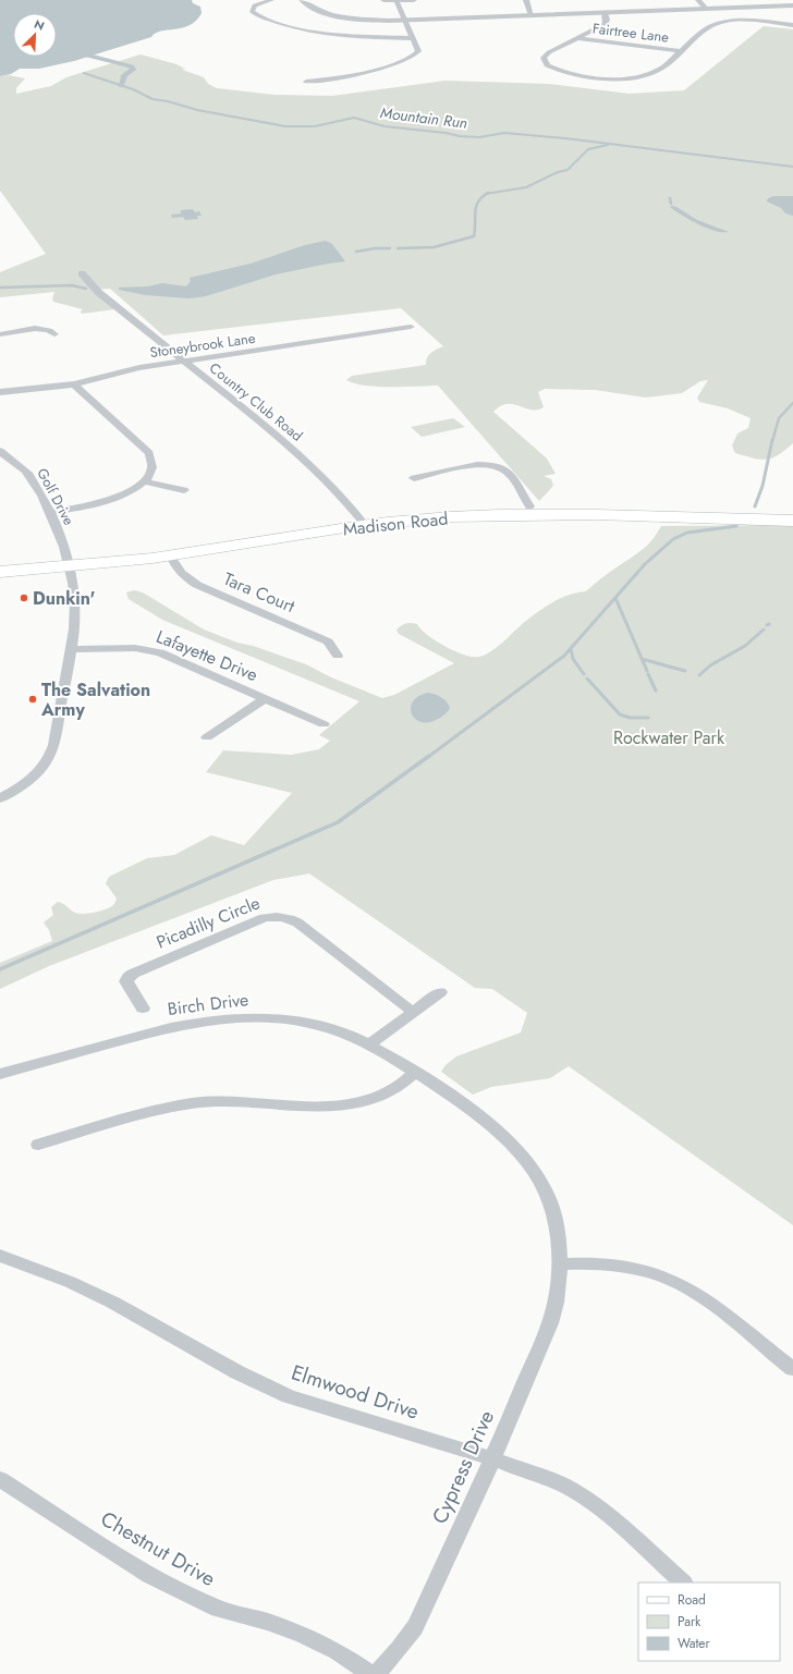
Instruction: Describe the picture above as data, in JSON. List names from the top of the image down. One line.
{"streets":{"main road":["Madison Road"],"street":["Fairtree Lane","Stoneybrook Lane","Country Club Road","Golf Drive","Tara Court","Lafayette Drive","Picadilly Circle","Birch Drive","Elmwood Drive","Cypress Drive","Chestnut Drive"]},"crossings":[["Stoneybrook Lane","Country Club Road"],["Country Club Road","Madison Road"],["Golf Drive","Madison Road"],["Golf Drive","Lafayette Drive"],["Madison Road","Tara Court"],["Birch Drive","Cypress Drive"],["Elmwood Drive","Cypress Drive"]],"water":["Mountain Run"],"parks":["Rockwater Park"],"places":["Dunkin'","The Salvation Army"],"legend":["Road","Park","Water"],"north":"top right"}
